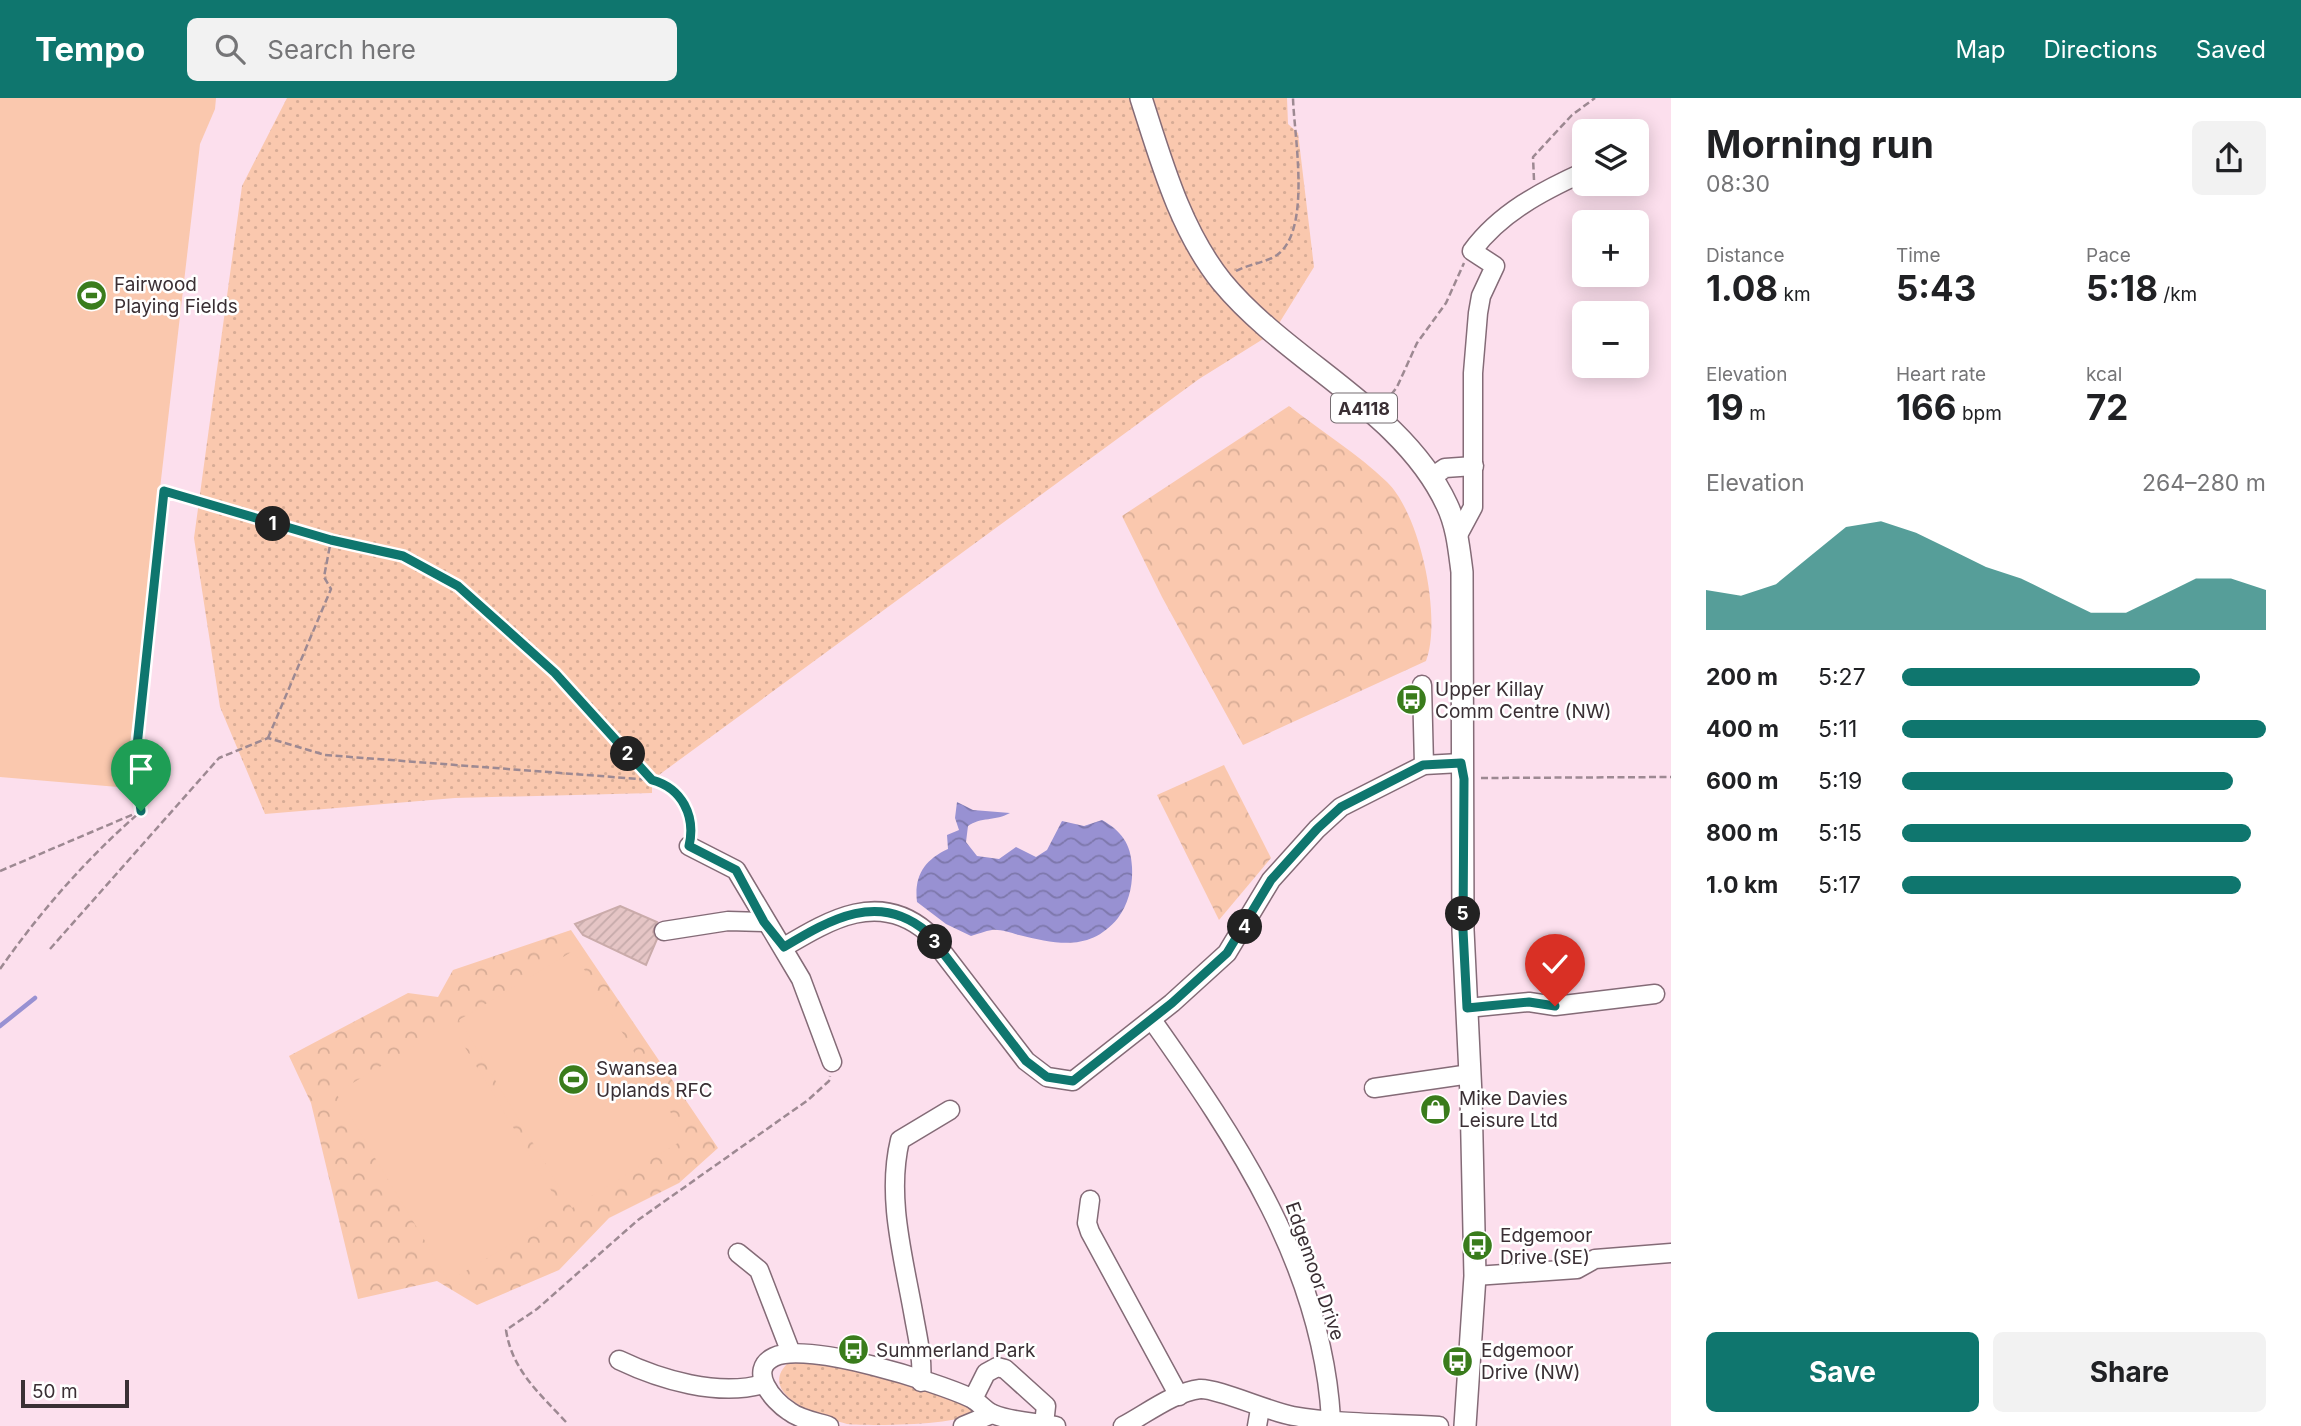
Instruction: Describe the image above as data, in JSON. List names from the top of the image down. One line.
{"streets":{"main road":["A4118"],"street":["Edgemoor Drive"]},"places":{"sports":["Fairwood Playing Fields","Swansea Uplands RFC"],"bus stop":["Upper Killay Comm Centre (NW)","Edgemoor Drive (SE)","Summerland Park","Edgemoor Drive (NW)"],"shop":["Mike Davies Leisure Ltd"]},"scale_bar":"50 m","page":{"header":"Tempo","search":"Search here","nav":["Map","Directions","Saved"],"heading":["Morning run","08:30"],"map_buttons":["+","−"],"stats":[["Distance","1.08 km"],["Time","5:43"],["Pace","5:18 /km"],["Elevation","19 m"],["Heart rate","166 bpm"],["kcal","72"]],"chart":["Elevation","264–280 m"],"pins":["1","2","5","4","3"],"list":[{"name":"200 m","note":"5:27"},{"name":"400 m","note":"5:11"},{"name":"600 m","note":"5:19"},{"name":"800 m","note":"5:15"},{"name":"1.0 km","note":"5:17"}],"buttons":["Save","Share"],"scale":"50 m"}}
